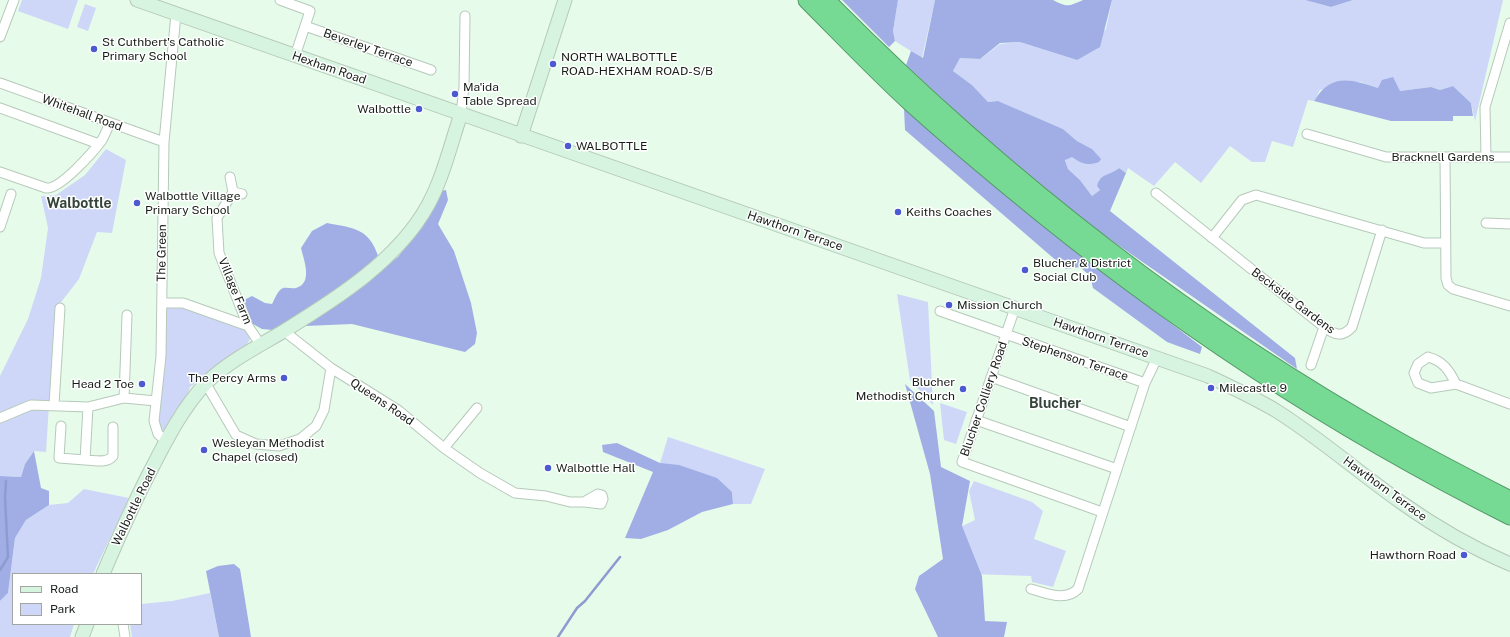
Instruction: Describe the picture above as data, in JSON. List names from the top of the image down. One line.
{"streets":{"main road":["Hexham Road","Hawthorn Terrace","Walbottle Road"],"street":["Beverley Terrace","Whitehall Road","Bracknell Gardens","The Green","Village Farm","Beckside Gardens","Stephenson Terrace","Blucher Colliery Road","Queens Road"]},"crossings":[["Hexham Road","Hawthorn Terrace"],["Hexham Road","The Green"],["Whitehall Road","The Green"],["Hawthorn Terrace","Blucher Colliery Road"],["The Green","Walbottle Road"],["Village Farm","Queens Road"],["Village Farm","Walbottle Road"],["Stephenson Terrace","Blucher Colliery Road"],["Queens Road","Walbottle Road"]],"districts":["Walbottle","Blucher"],"places":["St Cuthbert's Catholic Primary School","NORTH WALBOTTLE ROAD-HEXHAM ROAD-S/B","Ma'ida Table Spread","Walbottle","WALBOTTLE","Walbottle Village Primary School","Keiths Coaches","Blucher & District Social Club","Mission Church","The Percy Arms","Head 2 Toe","Milecastle 9","Blucher Methodist Church","Wesleyan Methodist Chapel (closed)","Walbottle Hall","Hawthorn Road"],"legend":["Road","Park"]}
